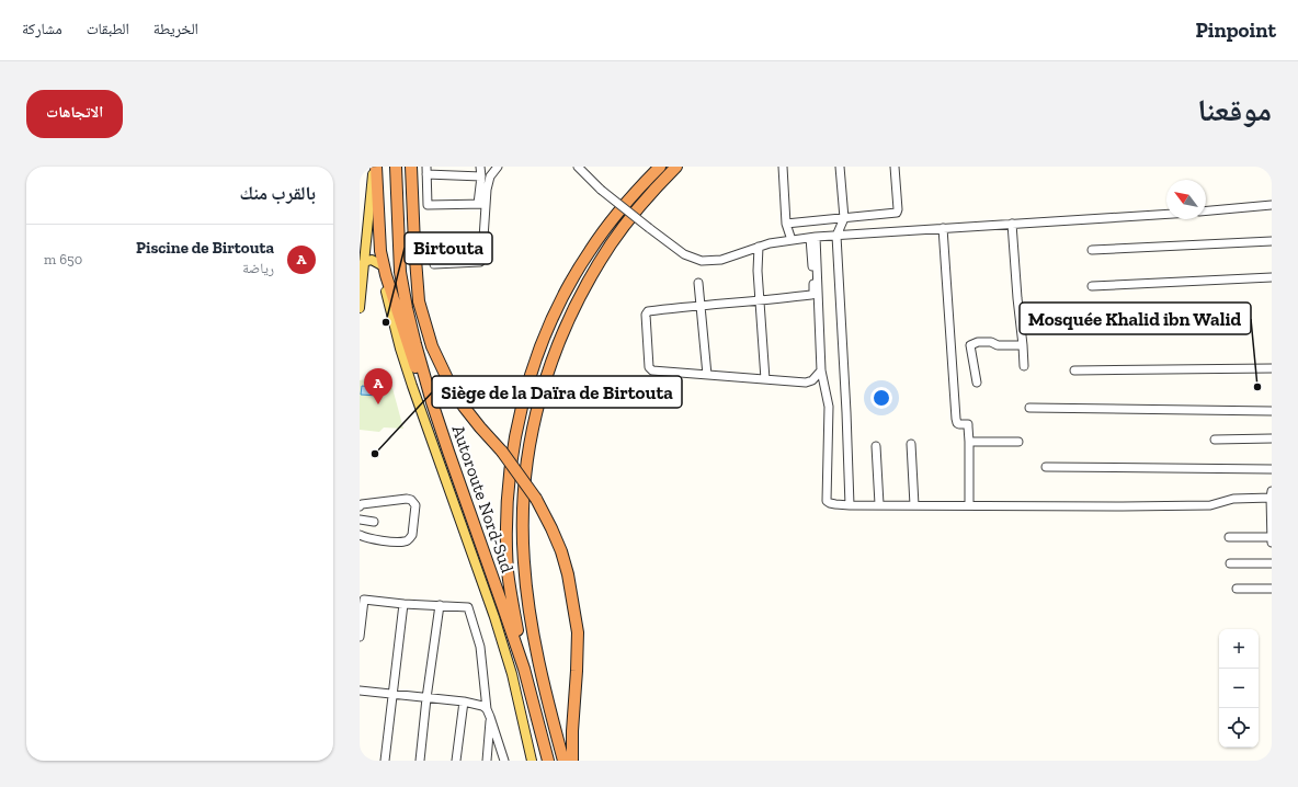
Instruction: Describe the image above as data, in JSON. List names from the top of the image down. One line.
{"streets":{"highway":["Autoroute Nord-Sud"]},"places":["Birtouta","Mosquée Khalid ibn Walid","Siège de la Daïra de Birtouta"],"north":"top left","page":{"header":"Pinpoint","nav":["الخريطة","الطبقات","مشاركة"],"title":"موقعنا","buttons":"الاتجاهات","heading":"بالقرب منك","list":[{"mark":"A","name":"Piscine de Birtouta","note":"رياضة","value":"650 m"}],"pins":"A","map_buttons":["+","−"]}}
